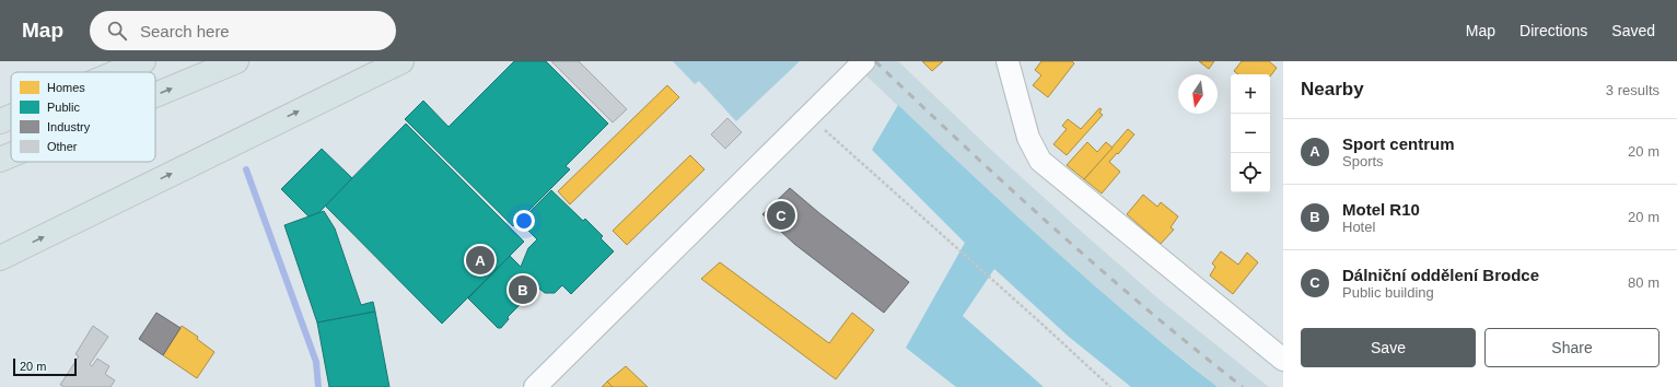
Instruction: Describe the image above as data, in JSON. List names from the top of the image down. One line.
{"legend":["Homes","Public","Industry","Other"],"scale_bar":"20 m","north":"bottom","page":{"header":"Map","search":"Search here","nav":["Map","Directions","Saved"],"heading":["Nearby","3 results"],"map_buttons":["+","−"],"list":[{"mark":"A","name":"Sport centrum","note":"Sports","value":"20 m"},{"mark":"B","name":"Motel R10","note":"Hotel","value":"20 m"},{"mark":"C","name":"Dálniční oddělení Brodce","note":"Public building","value":"80 m"}],"pins":["C","A","B"],"buttons":["Save","Share"],"scale":"20 m"}}
